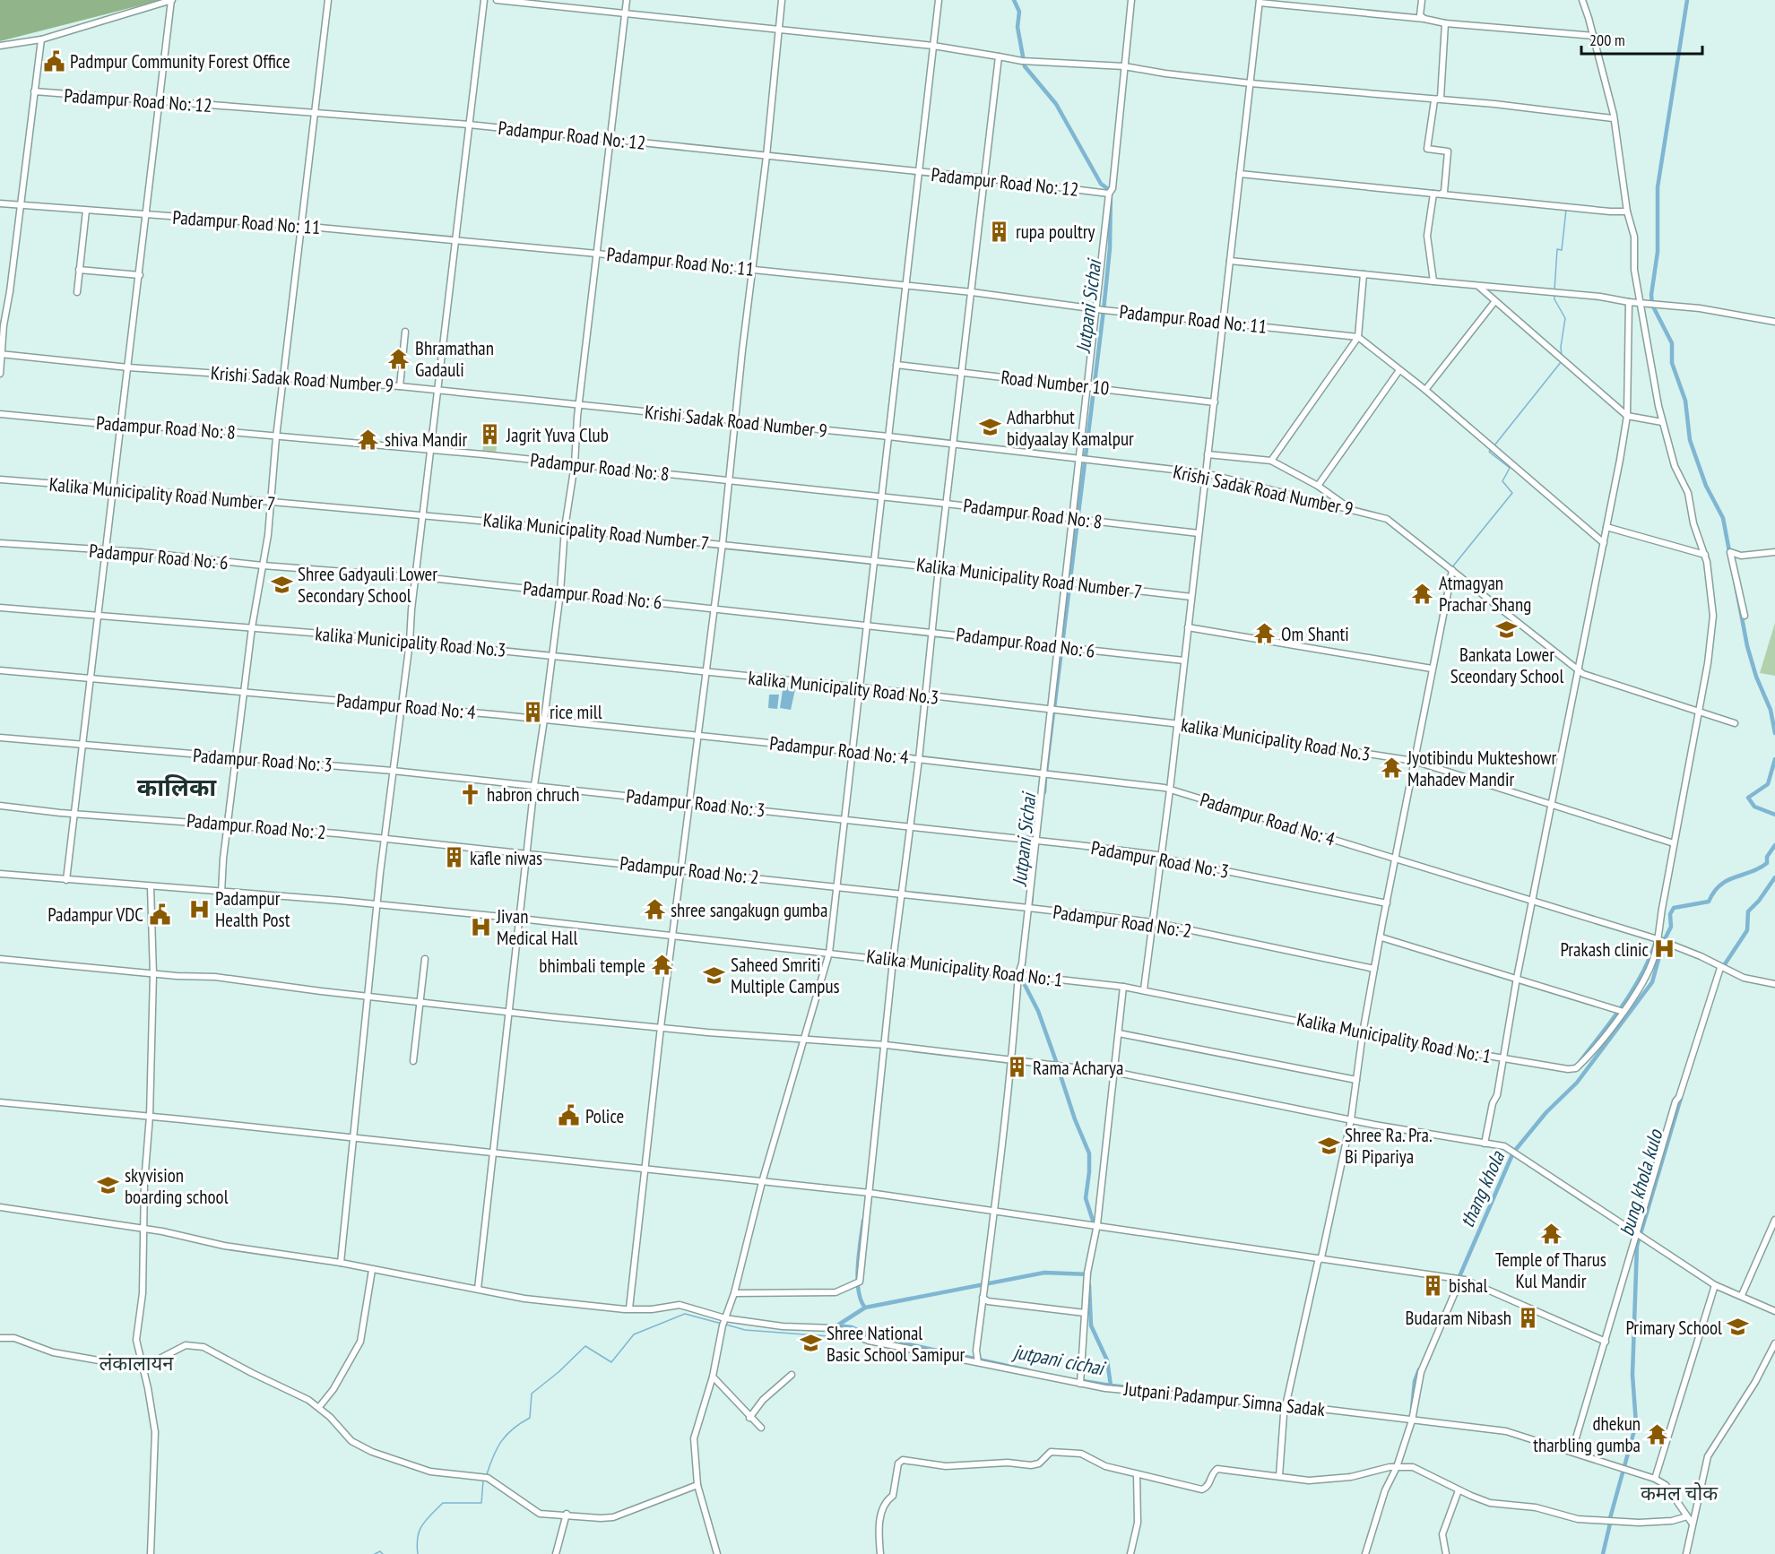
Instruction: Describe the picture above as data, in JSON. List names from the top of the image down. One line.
{"streets":{"street":["Padampur Road No: 12","Padampur Road No: 11","Krishi Sadak Road Number 9","Road Number 10","Padampur Road No: 8","Kalika Municipality Road Number 7","Padampur Road No: 6","kalika Municipality Road No.3","Padampur Road No: 4","Padampur Road No: 3","Padampur Road No: 2","Kalika Municipality Road No: 1","Jutpani Padampur Simna Sadak"]},"crossings":[["kalika Municipality Road No.3","Kalika Municipality Road No: 1"],["Padampur Road No: 4","Kalika Municipality Road No: 1"]],"districts":["कालिका","लंकालायन","कमल चोक"],"water":["Jutpani Sichai","bung khola kulo","thang khola","jutpani cichai"],"places":{"public building":["Padmpur Community Forest Office","Padampur VDC","Police"],"building":["rupa poultry","Jagrit Yuva Club","rice mill","kafle niwas","Rama Acharya","bishal","Budaram Nibash"],"temple":["Bhramathan Gadauli","shiva Mandir","Atmagyan Prachar Shang","Om Shanti","Jyotibindu Mukteshowr Mahadev Mandir","shree sangakugn gumba","bhimbali temple","Temple of Tharus Kul Mandir","dhekun tharbling gumba"],"school or university":["Adharbhut bidyaalay Kamalpur","Shree Gadyauli Lower Secondary School","Bankata Lower Sceondary School","Saheed Smriti Multiple Campus","Shree Ra. Pra. Bi Pipariya","skyvision boarding school","Primary School","Shree National Basic School Samipur"],"church":["habron chruch"],"hospital":["Padampur Health Post","Jivan Medical Hall","Prakash clinic"]},"scale_bar":"200 m"}
